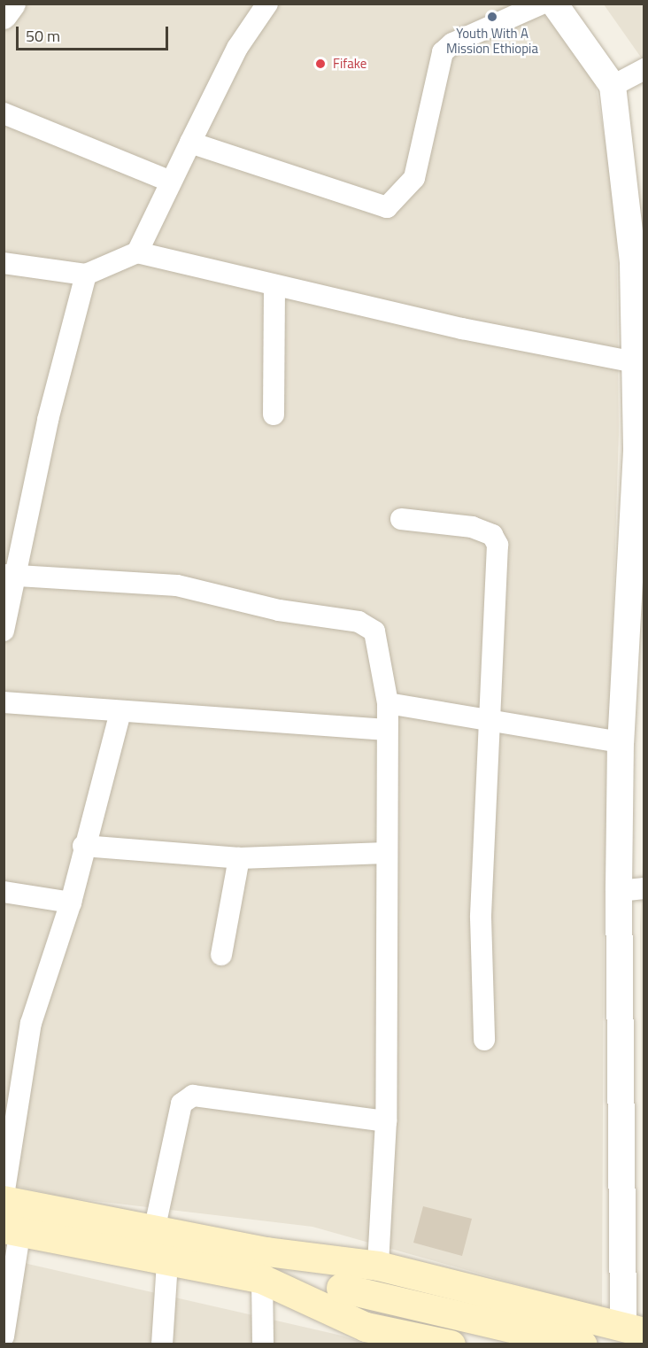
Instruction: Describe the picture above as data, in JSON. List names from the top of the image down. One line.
{"places":["Youth With A Mission Ethiopia","Fifake"],"scale_bar":"50 m"}
